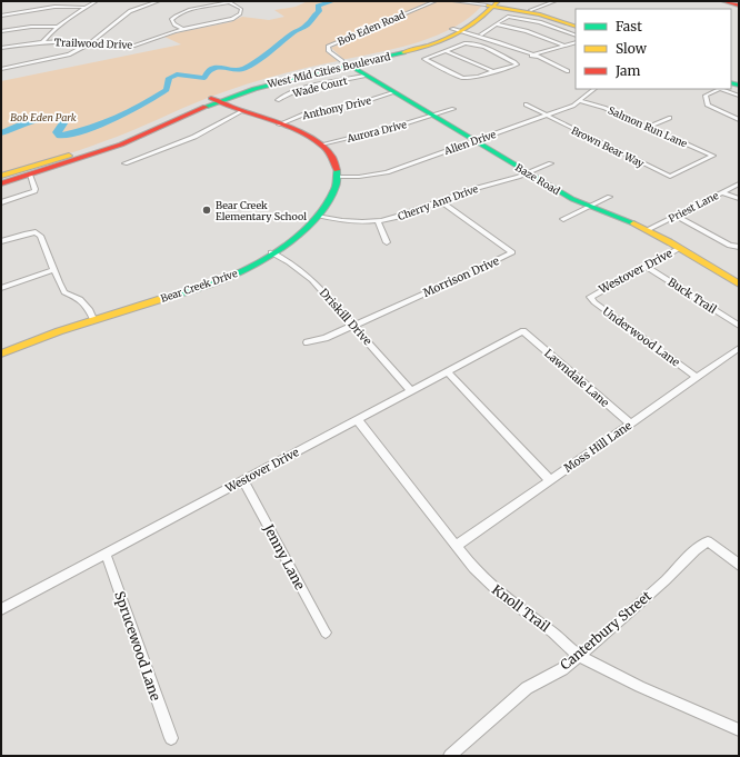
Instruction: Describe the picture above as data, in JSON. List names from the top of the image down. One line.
{"streets":{"street":["Bob Eden Road","Trailwood Drive","West Mid Cities Boulevard","Wade Court","Anthony Drive","Salmon Run Lane","Aurora Drive","Allen Drive","Brown Bear Way","Baze Road","Cherry Ann Drive","Priest Lane","Westover Drive","Morrison Drive","Bear Creek Drive","Buck Trail","Driskill Drive","Underwood Lane","Lawndale Lane","Moss Hill Lane","Jenny Lane","Knoll Trail","Canterbury Street","Sprucewood Lane"]},"crossings":[["Bob Eden Road","West Mid Cities Boulevard"],["Bob Eden Road","Baze Road"],["West Mid Cities Boulevard","Baze Road"],["Wade Court","Baze Road"],["Anthony Drive","Baze Road"],["Salmon Run Lane","Allen Drive"],["Salmon Run Lane","Brown Bear Way"],["Aurora Drive","Baze Road"],["Allen Drive","Brown Bear Way"],["Allen Drive","Baze Road"],["Allen Drive","Bear Creek Drive"],["Baze Road","Cherry Ann Drive"],["Baze Road","Priest Lane"],["Baze Road","Westover Drive"],["Cherry Ann Drive","Morrison Drive"],["Cherry Ann Drive","Bear Creek Drive"],["Westover Drive","Buck Trail"],["Westover Drive","Driskill Drive"],["Westover Drive","Underwood Lane"],["Westover Drive","Lawndale Lane"],["Westover Drive","Jenny Lane"],["Westover Drive","Knoll Trail"],["Westover Drive","Sprucewood Lane"],["Morrison Drive","Driskill Drive"],["Bear Creek Drive","Driskill Drive"],["Underwood Lane","Moss Hill Lane"],["Lawndale Lane","Moss Hill Lane"],["Moss Hill Lane","Knoll Trail"],["Knoll Trail","Canterbury Street"]],"parks":["Bob Eden Park"],"places":["Bear Creek Elementary School"],"legend":["Fast","Slow","Jam"]}
